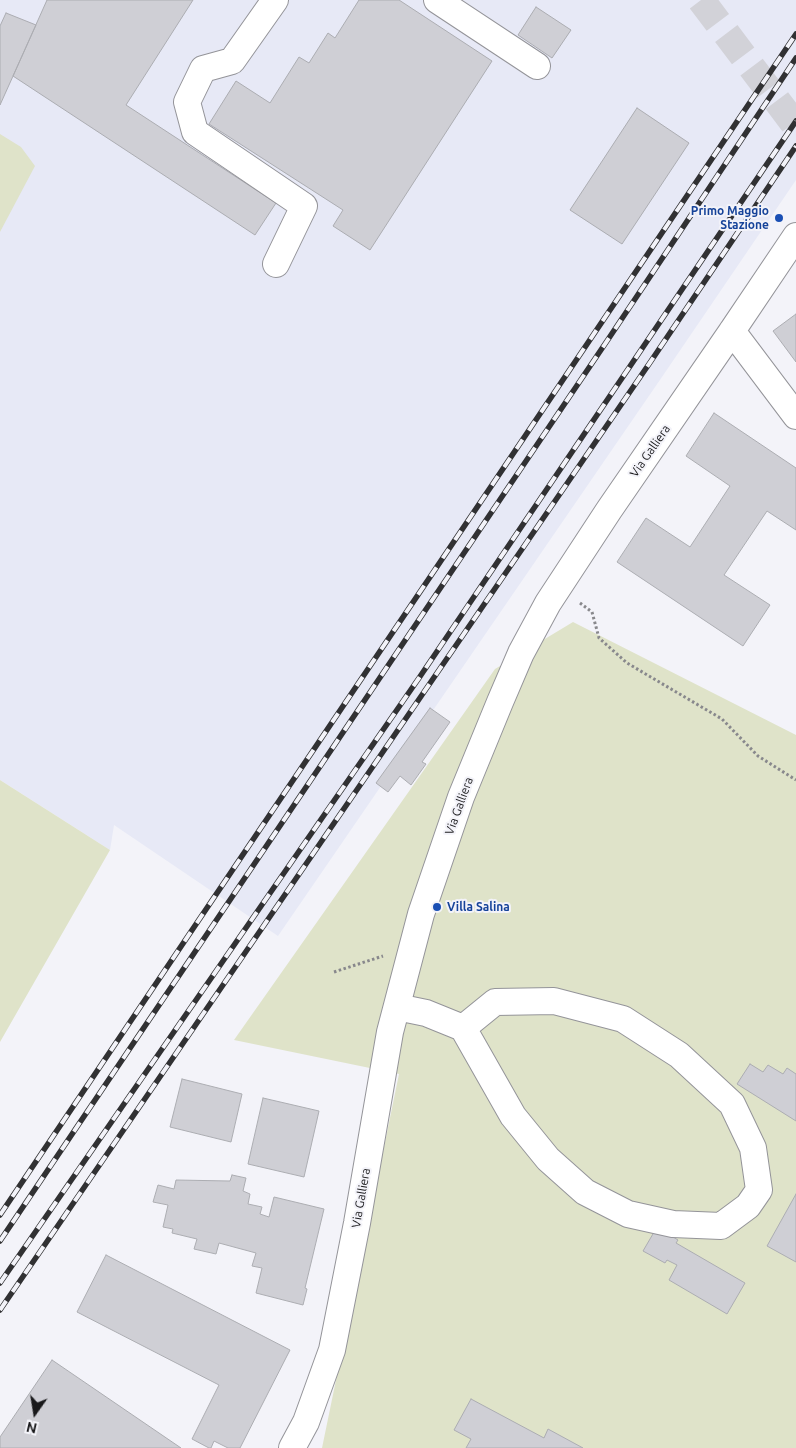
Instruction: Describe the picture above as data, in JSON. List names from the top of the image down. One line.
{"streets":{"street":["Via Galliera"]},"places":["Primo Maggio Stazione","Villa Salina"],"north":"bottom"}
